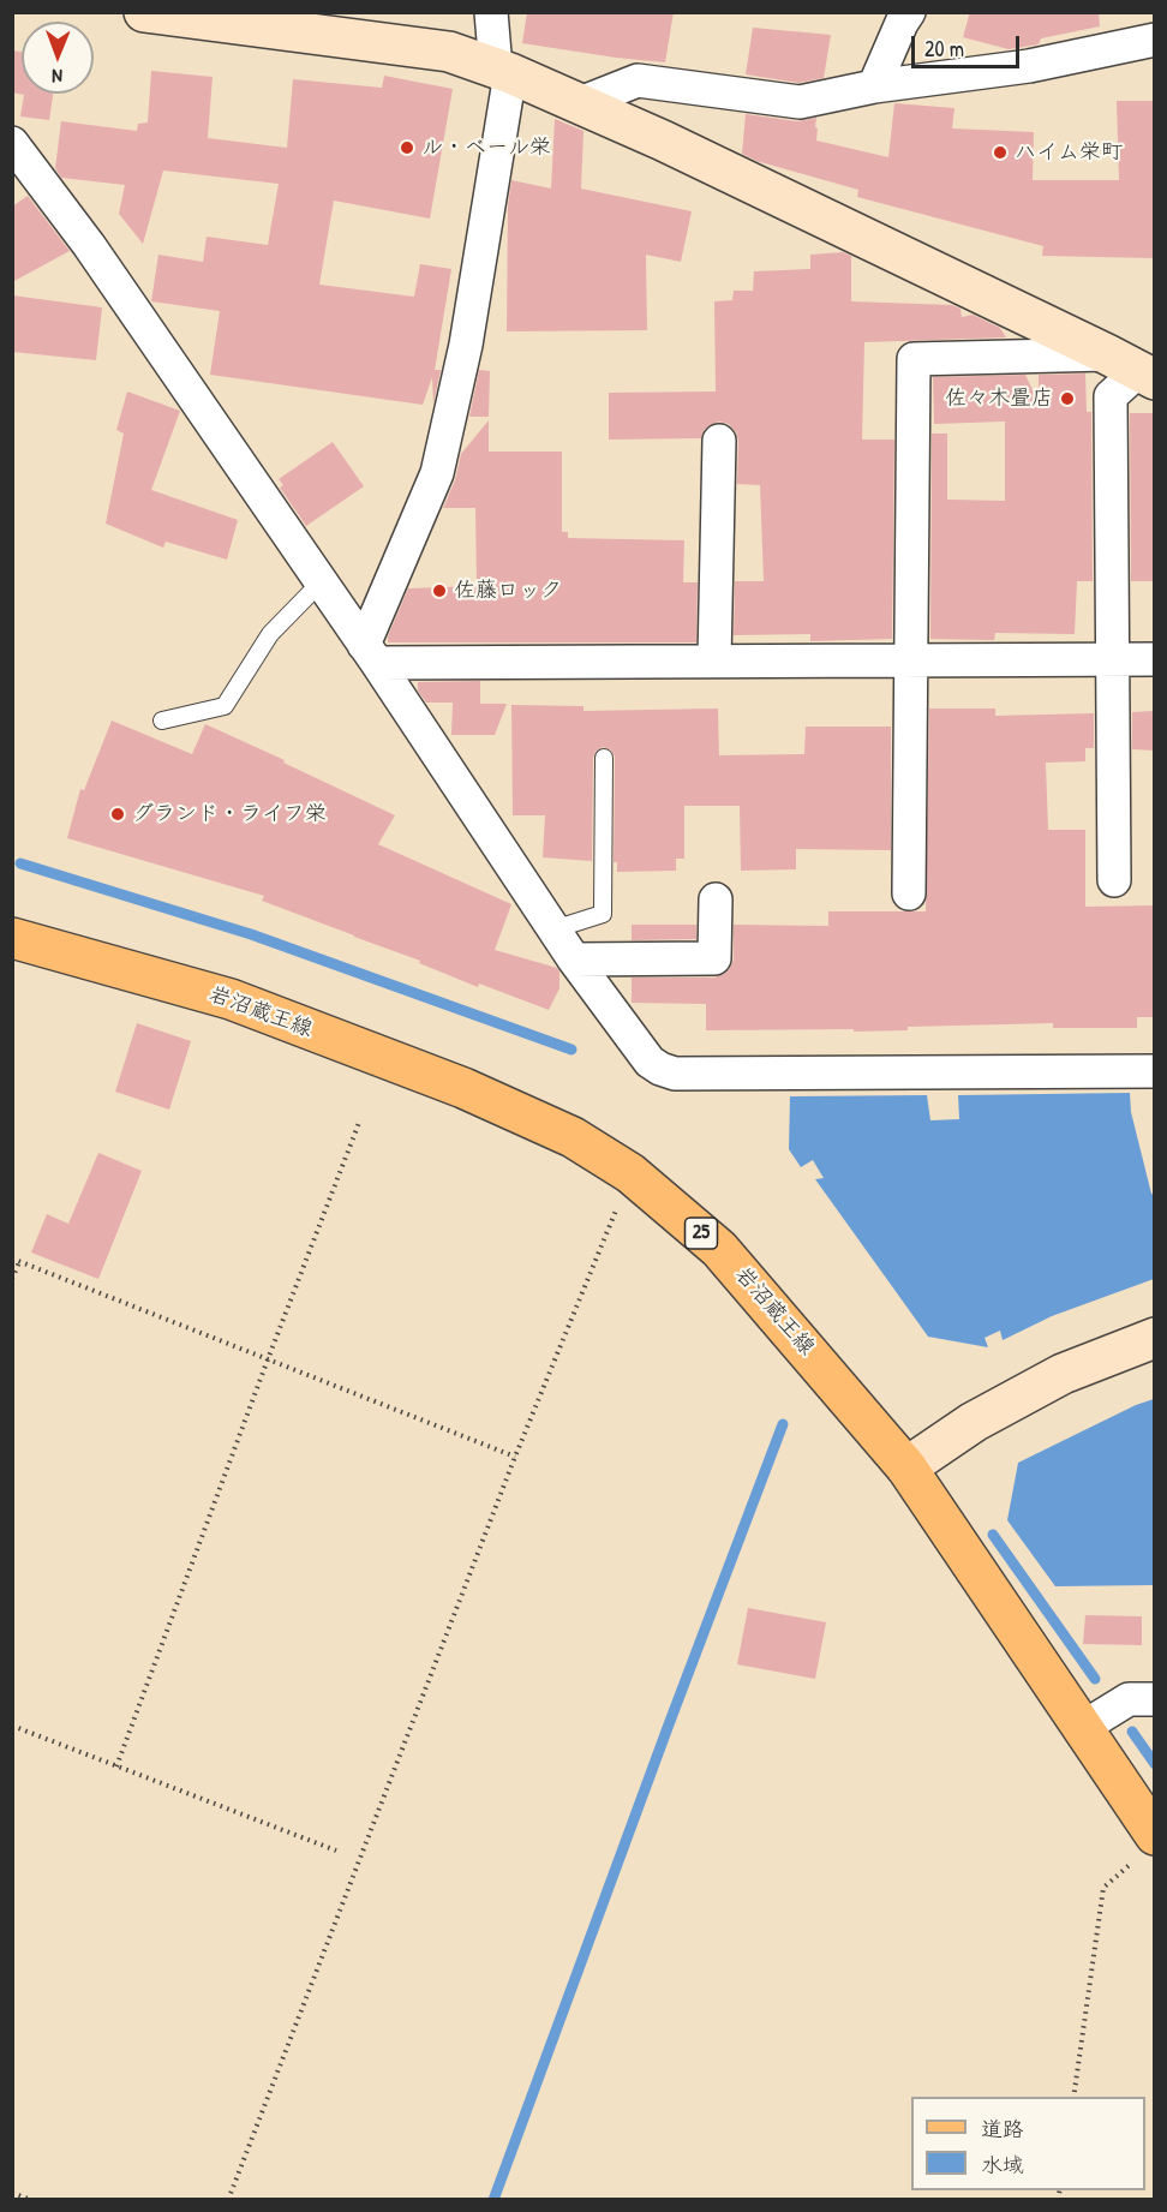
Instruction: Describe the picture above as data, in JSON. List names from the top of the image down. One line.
{"streets":{"main road":["岩沼蔵王線","25"]},"places":["ル・ベール栄","ハイム栄町","佐々木畳店","佐藤ロック","グランド・ライフ栄"],"legend":["道路","水域"],"scale_bar":"20 m","north":"bottom"}
